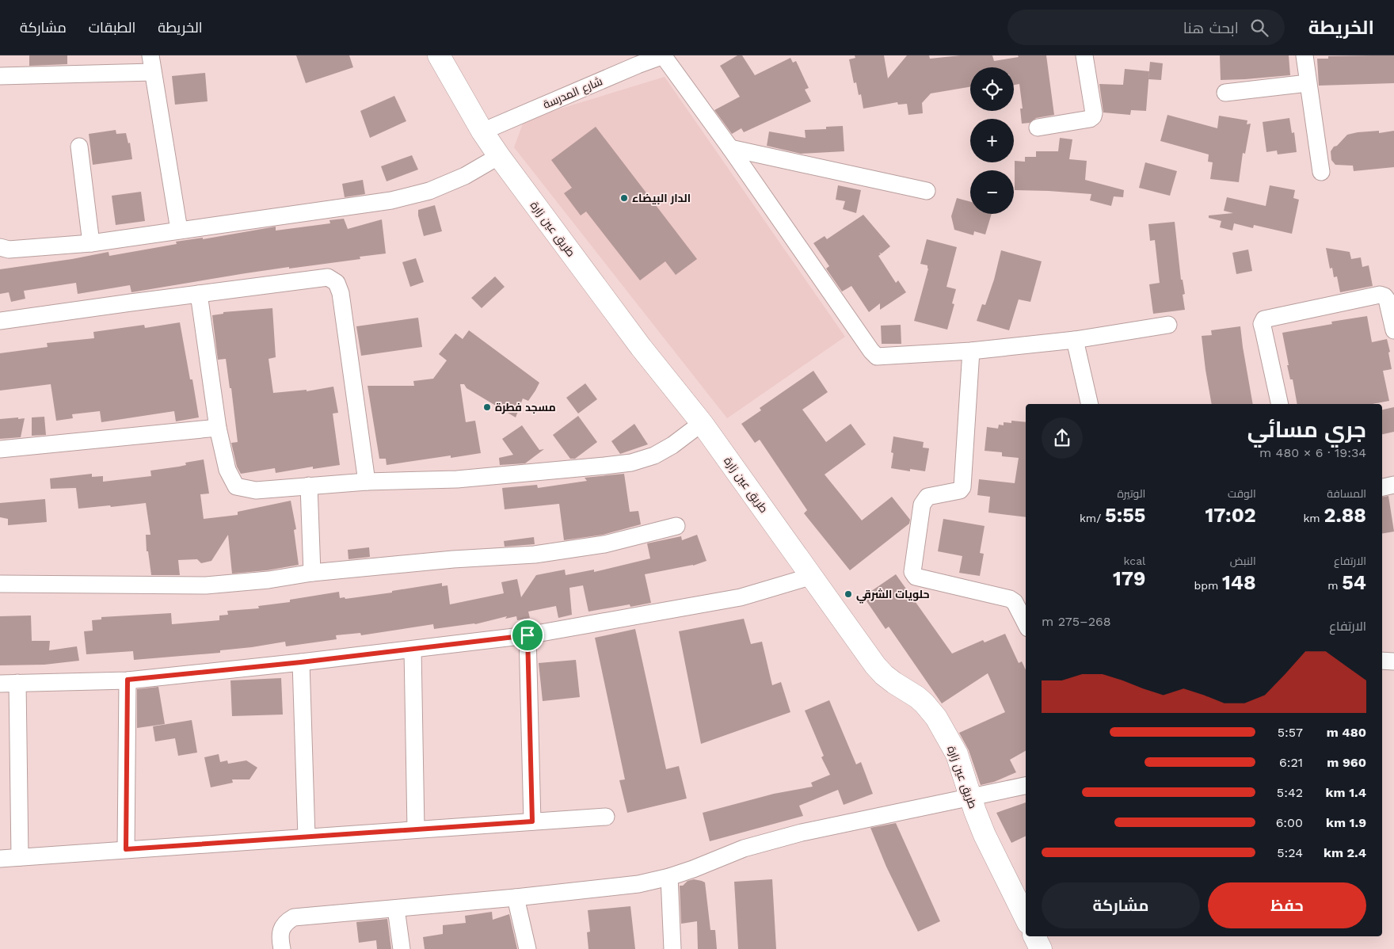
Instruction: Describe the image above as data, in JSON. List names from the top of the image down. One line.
{"streets":{"main road":["طريق عين زارة"],"street":["شارع المدرسة"]},"crossings":[["شارع المدرسة","طريق عين زارة"]],"places":["الدار البيضاء","مسجد فطرة","حلويات الشرقي"],"page":{"header":"الخريطة","search":"ابحث هنا","nav":["الخريطة","الطبقات","مشاركة"],"map_buttons":["+","−"],"heading":["جري مسائي","19:34 · 6 × 480 m"],"stats":[["المسافة","2.88 km"],["الوقت","17:02"],["الوتيرة","5:55 /km"],["الارتفاع","54 m"],["النبض","148 bpm"],["kcal","179"]],"chart":["الارتفاع","268–275 m"],"list":[{"name":"480 m","note":"5:57"},{"name":"960 m","note":"6:21"},{"name":"1.4 km","note":"5:42"},{"name":"1.9 km","note":"6:00"},{"name":"2.4 km","note":"5:24"}],"buttons":["حفظ","مشاركة"]}}
